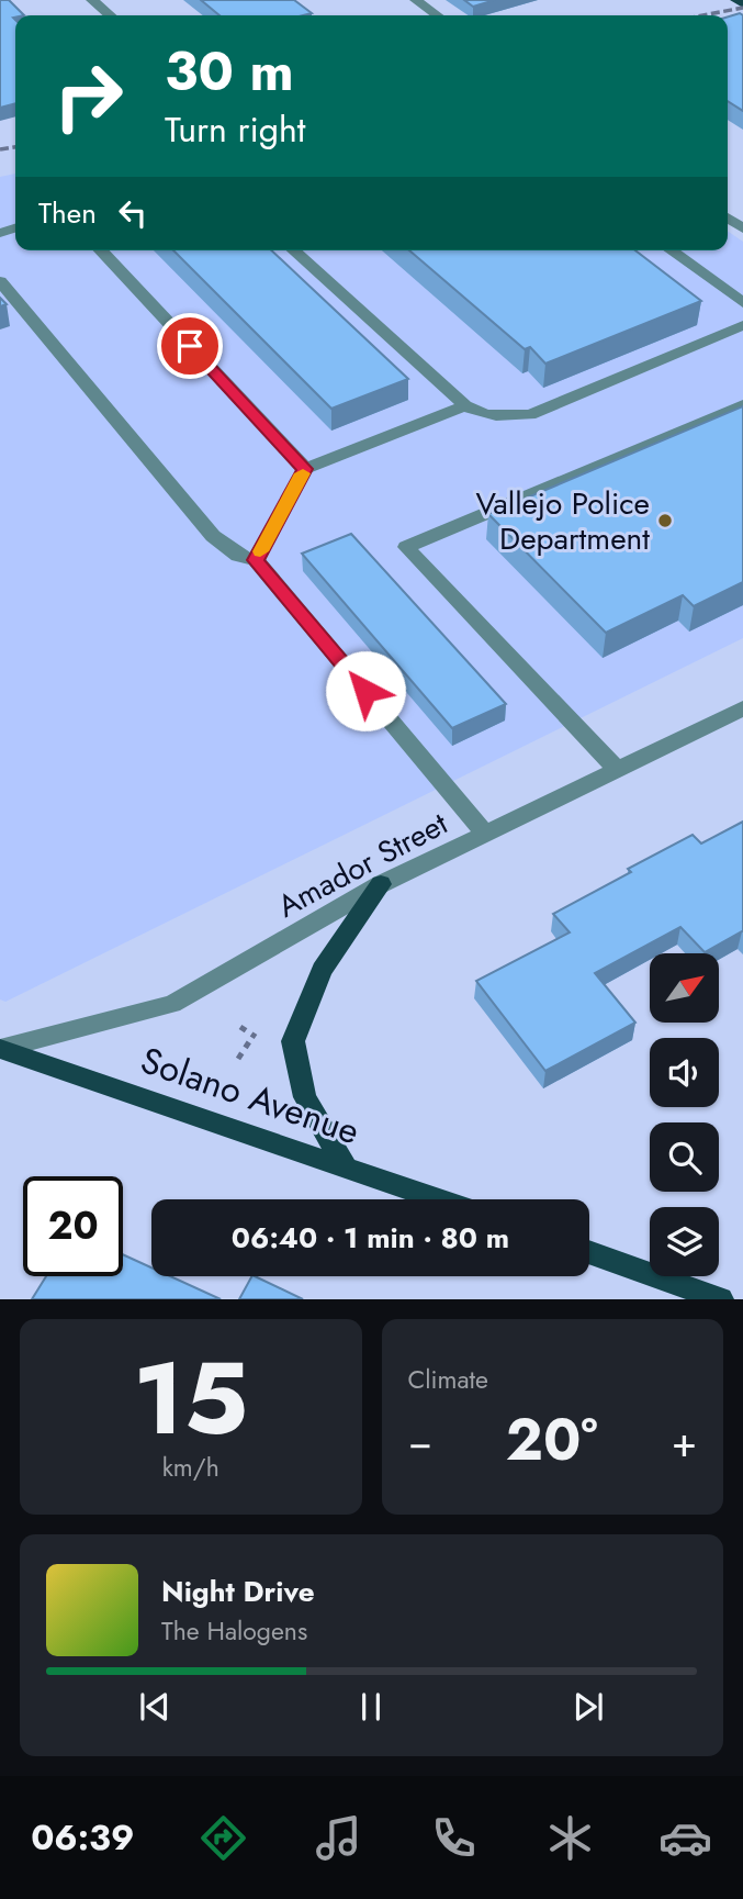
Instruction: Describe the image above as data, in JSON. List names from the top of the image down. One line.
{"streets":{"main road":["Solano Avenue"],"street":["Amador Street"]},"crossings":[["Amador Street","Solano Avenue"]],"places":["Vallejo Police Department"],"north":"top right","page":{"turn":["30 m","Turn right"],"then":"Then","limit":"20","trip":"06:40 · 1 min · 80 m","tile":[["15","km/h"],"Climate"],"heat":["−","20°","+"],"song":["Night Drive","The Halogens"],"tabs":"06:39"}}
